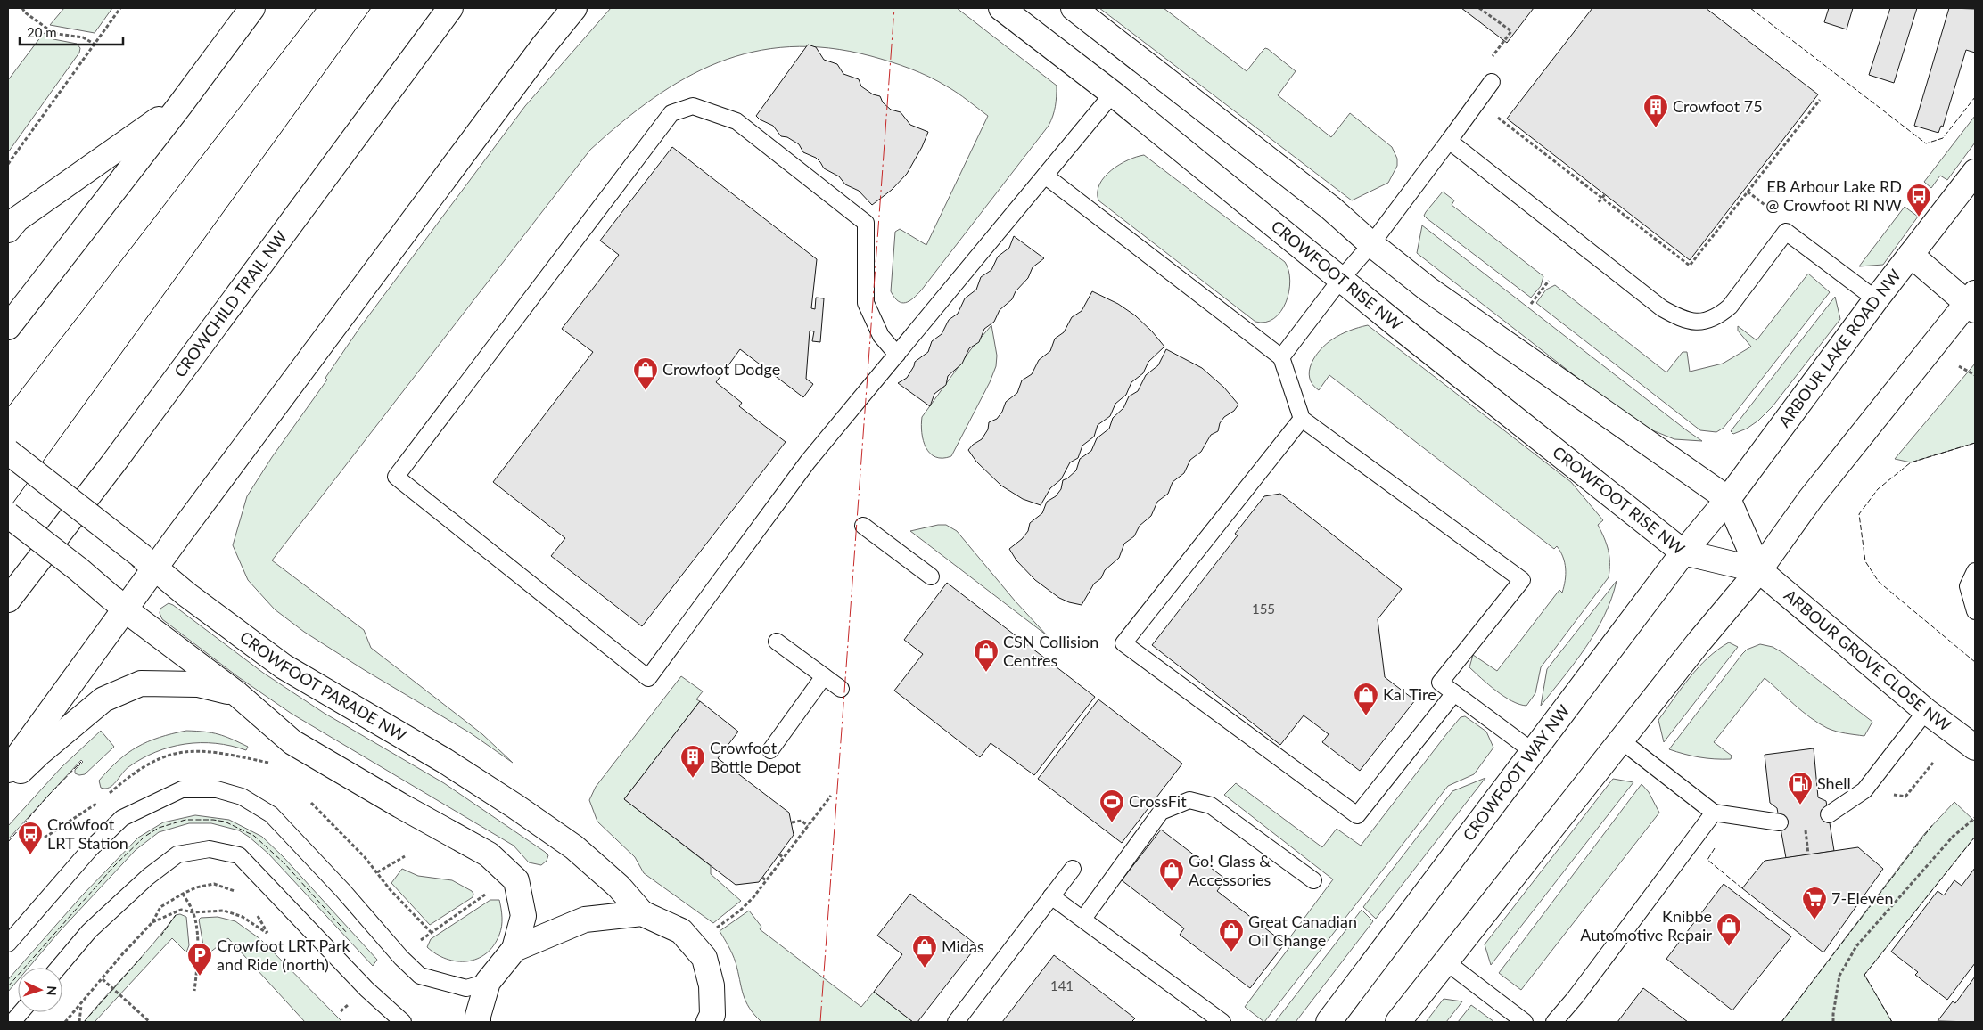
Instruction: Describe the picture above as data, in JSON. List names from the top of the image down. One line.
{"streets":{"main road":["CROWFOOT RISE NW","CROWCHILD TRAIL NW","ARBOUR LAKE ROAD NW","ARBOUR GROVE CLOSE NW","CROWFOOT PARADE NW","CROWFOOT WAY NW"]},"crossings":[["CROWFOOT RISE NW","ARBOUR GROVE CLOSE NW"],["CROWFOOT RISE NW","CROWFOOT WAY NW"],["ARBOUR LAKE ROAD NW","CROWFOOT WAY NW"]],"places":{"building":["Crowfoot 75","Crowfoot Bottle Depot"],"bus stop":["EB Arbour Lake RD @ Crowfoot RI NW","Crowfoot LRT Station"],"shop":["Crowfoot Dodge","CSN Collision Centres","Kal Tire","Go! Glass & Accessories","Knibbe Automotive Repair","Great Canadian Oil Change","Midas"],"fuel station":["Shell"],"sports":["CrossFit"],"supermarket":["7-Eleven"],"parking":["Crowfoot LRT Park and Ride (north)"]},"house_numbers":["155","141"],"scale_bar":"20 m","north":"right"}
